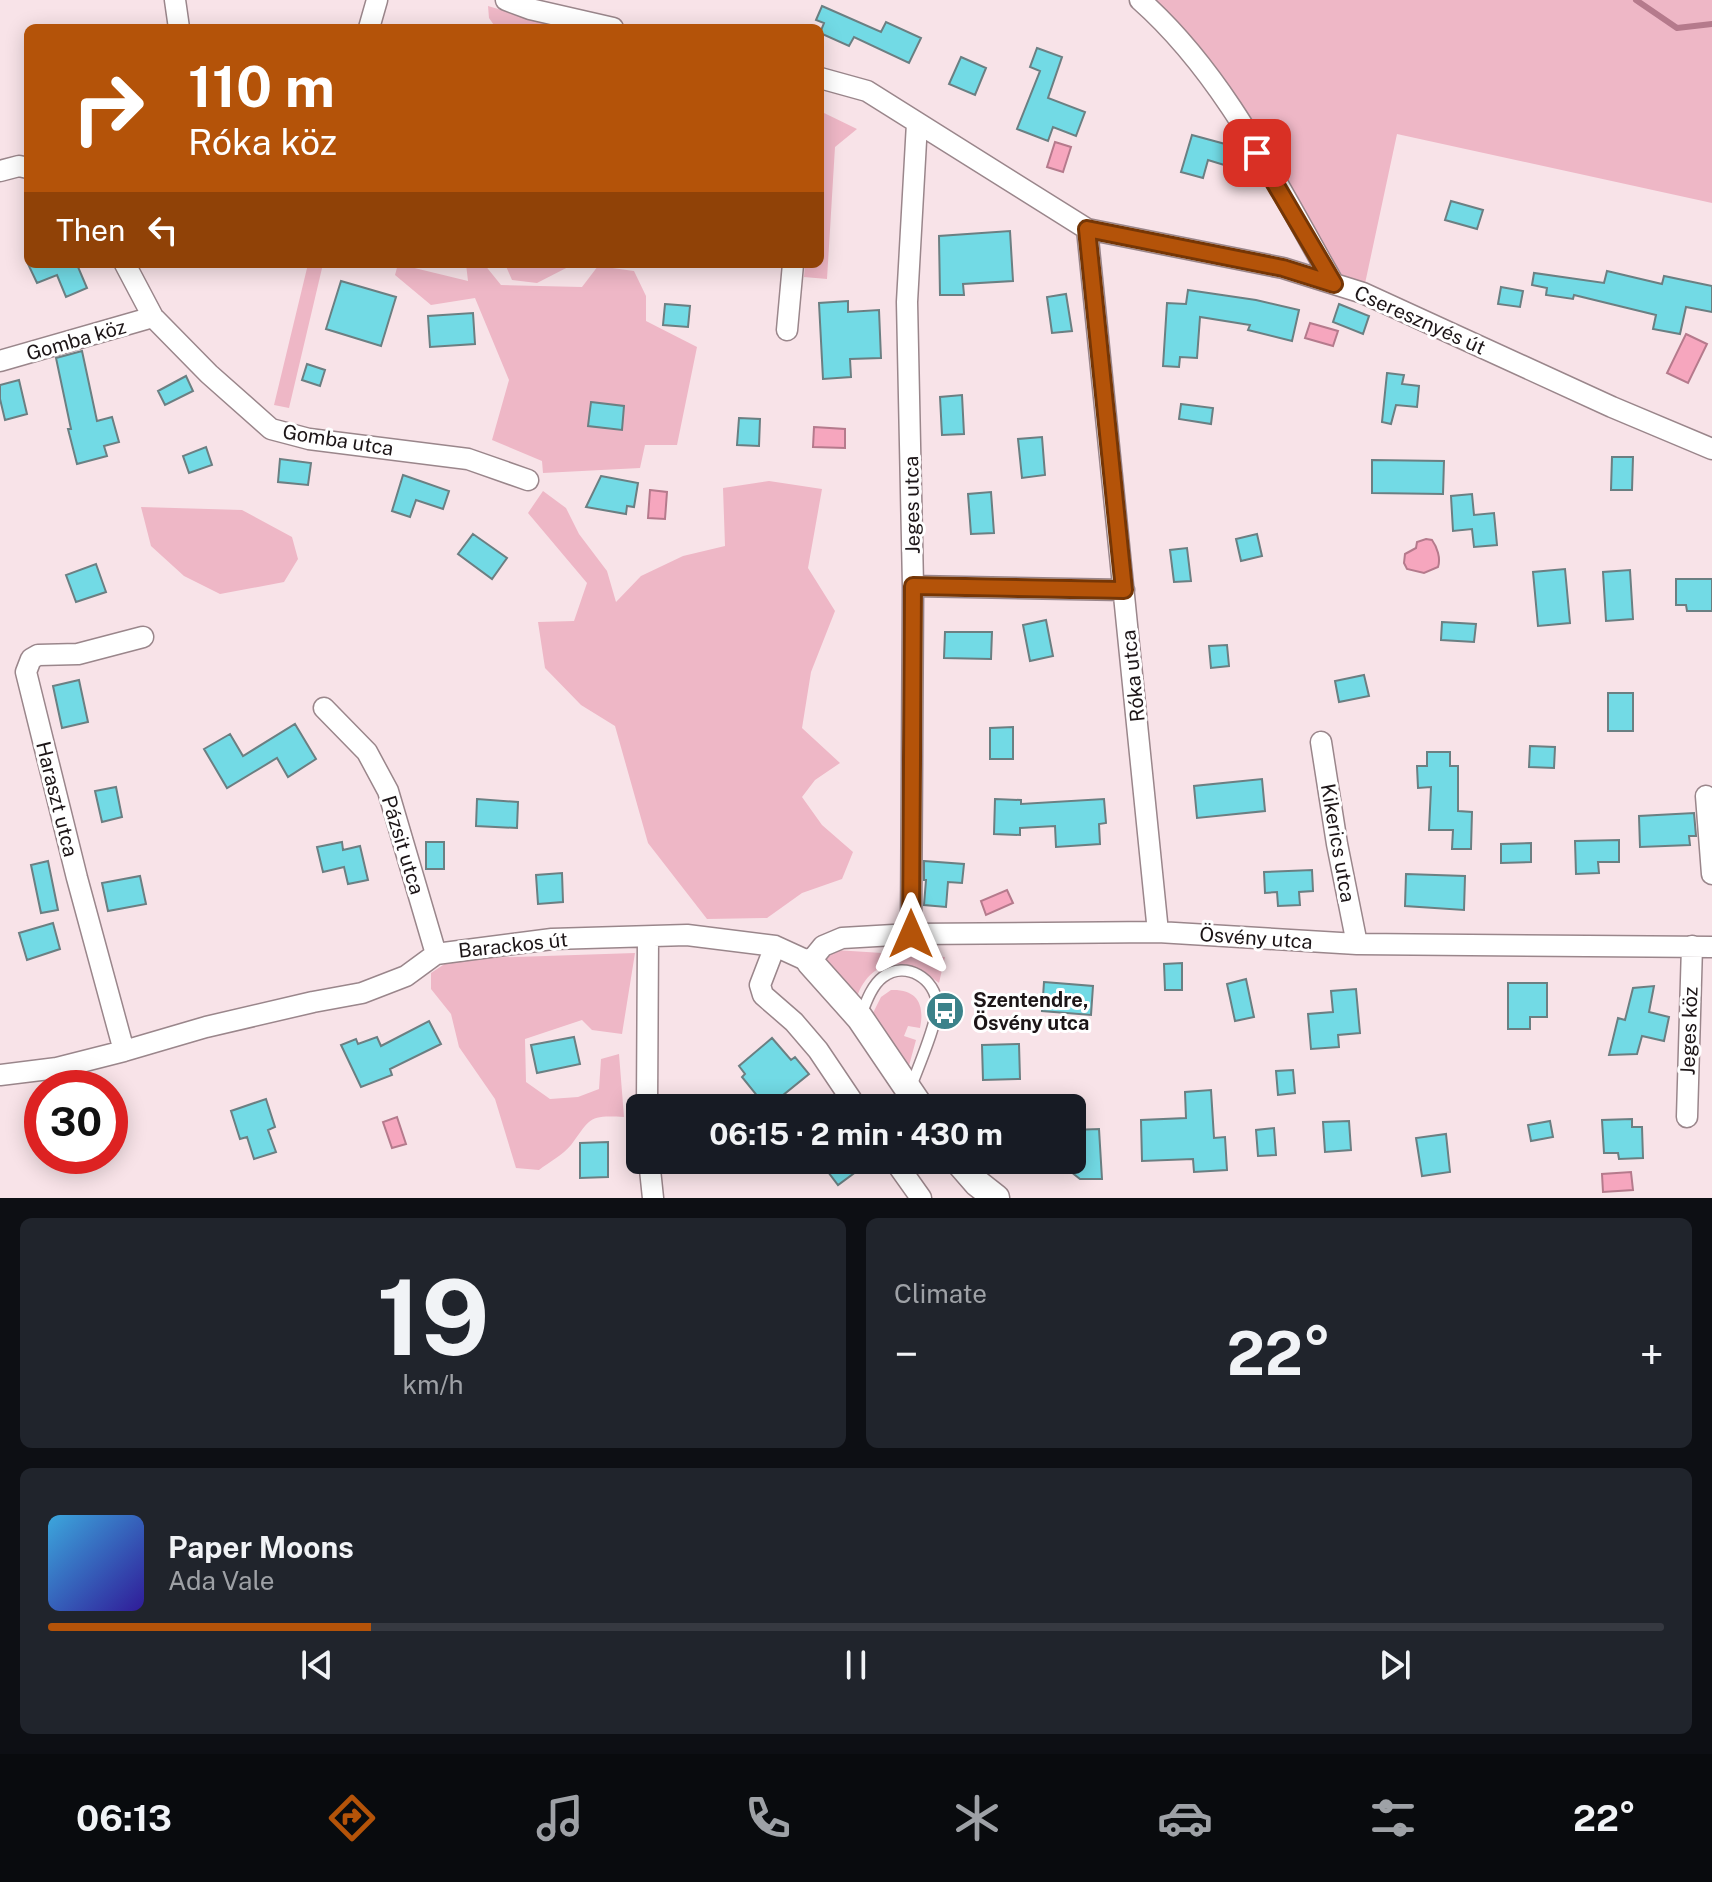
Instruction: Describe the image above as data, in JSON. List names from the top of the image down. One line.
{"streets":{"street":["Cseresznyés út","Gomba köz","Gomba utca","Jeges utca","Róka utca","Haraszt utca","Kikerics utca","Pázsit utca","Ösvény utca","Barackos út","Jeges köz"]},"crossings":[["Cseresznyés út","Jeges utca"],["Cseresznyés út","Róka utca"],["Gomba köz","Gomba utca"],["Jeges utca","Ösvény utca"],["Róka utca","Ösvény utca"],["Haraszt utca","Barackos út"],["Kikerics utca","Ösvény utca"],["Pázsit utca","Barackos út"],["Ösvény utca","Barackos út"],["Ösvény utca","Jeges köz"]],"places":{"bus stop":["Szentendre, Ösvény utca"]},"page":{"turn":["110 m","Róka köz"],"then":"Then","limit":"30","trip":"06:15 · 2 min · 430 m","tile":[["19","km/h"],"Climate"],"heat":["−","22°","+"],"song":["Paper Moons","Ada Vale"],"tabs":["06:13","22°"]}}
